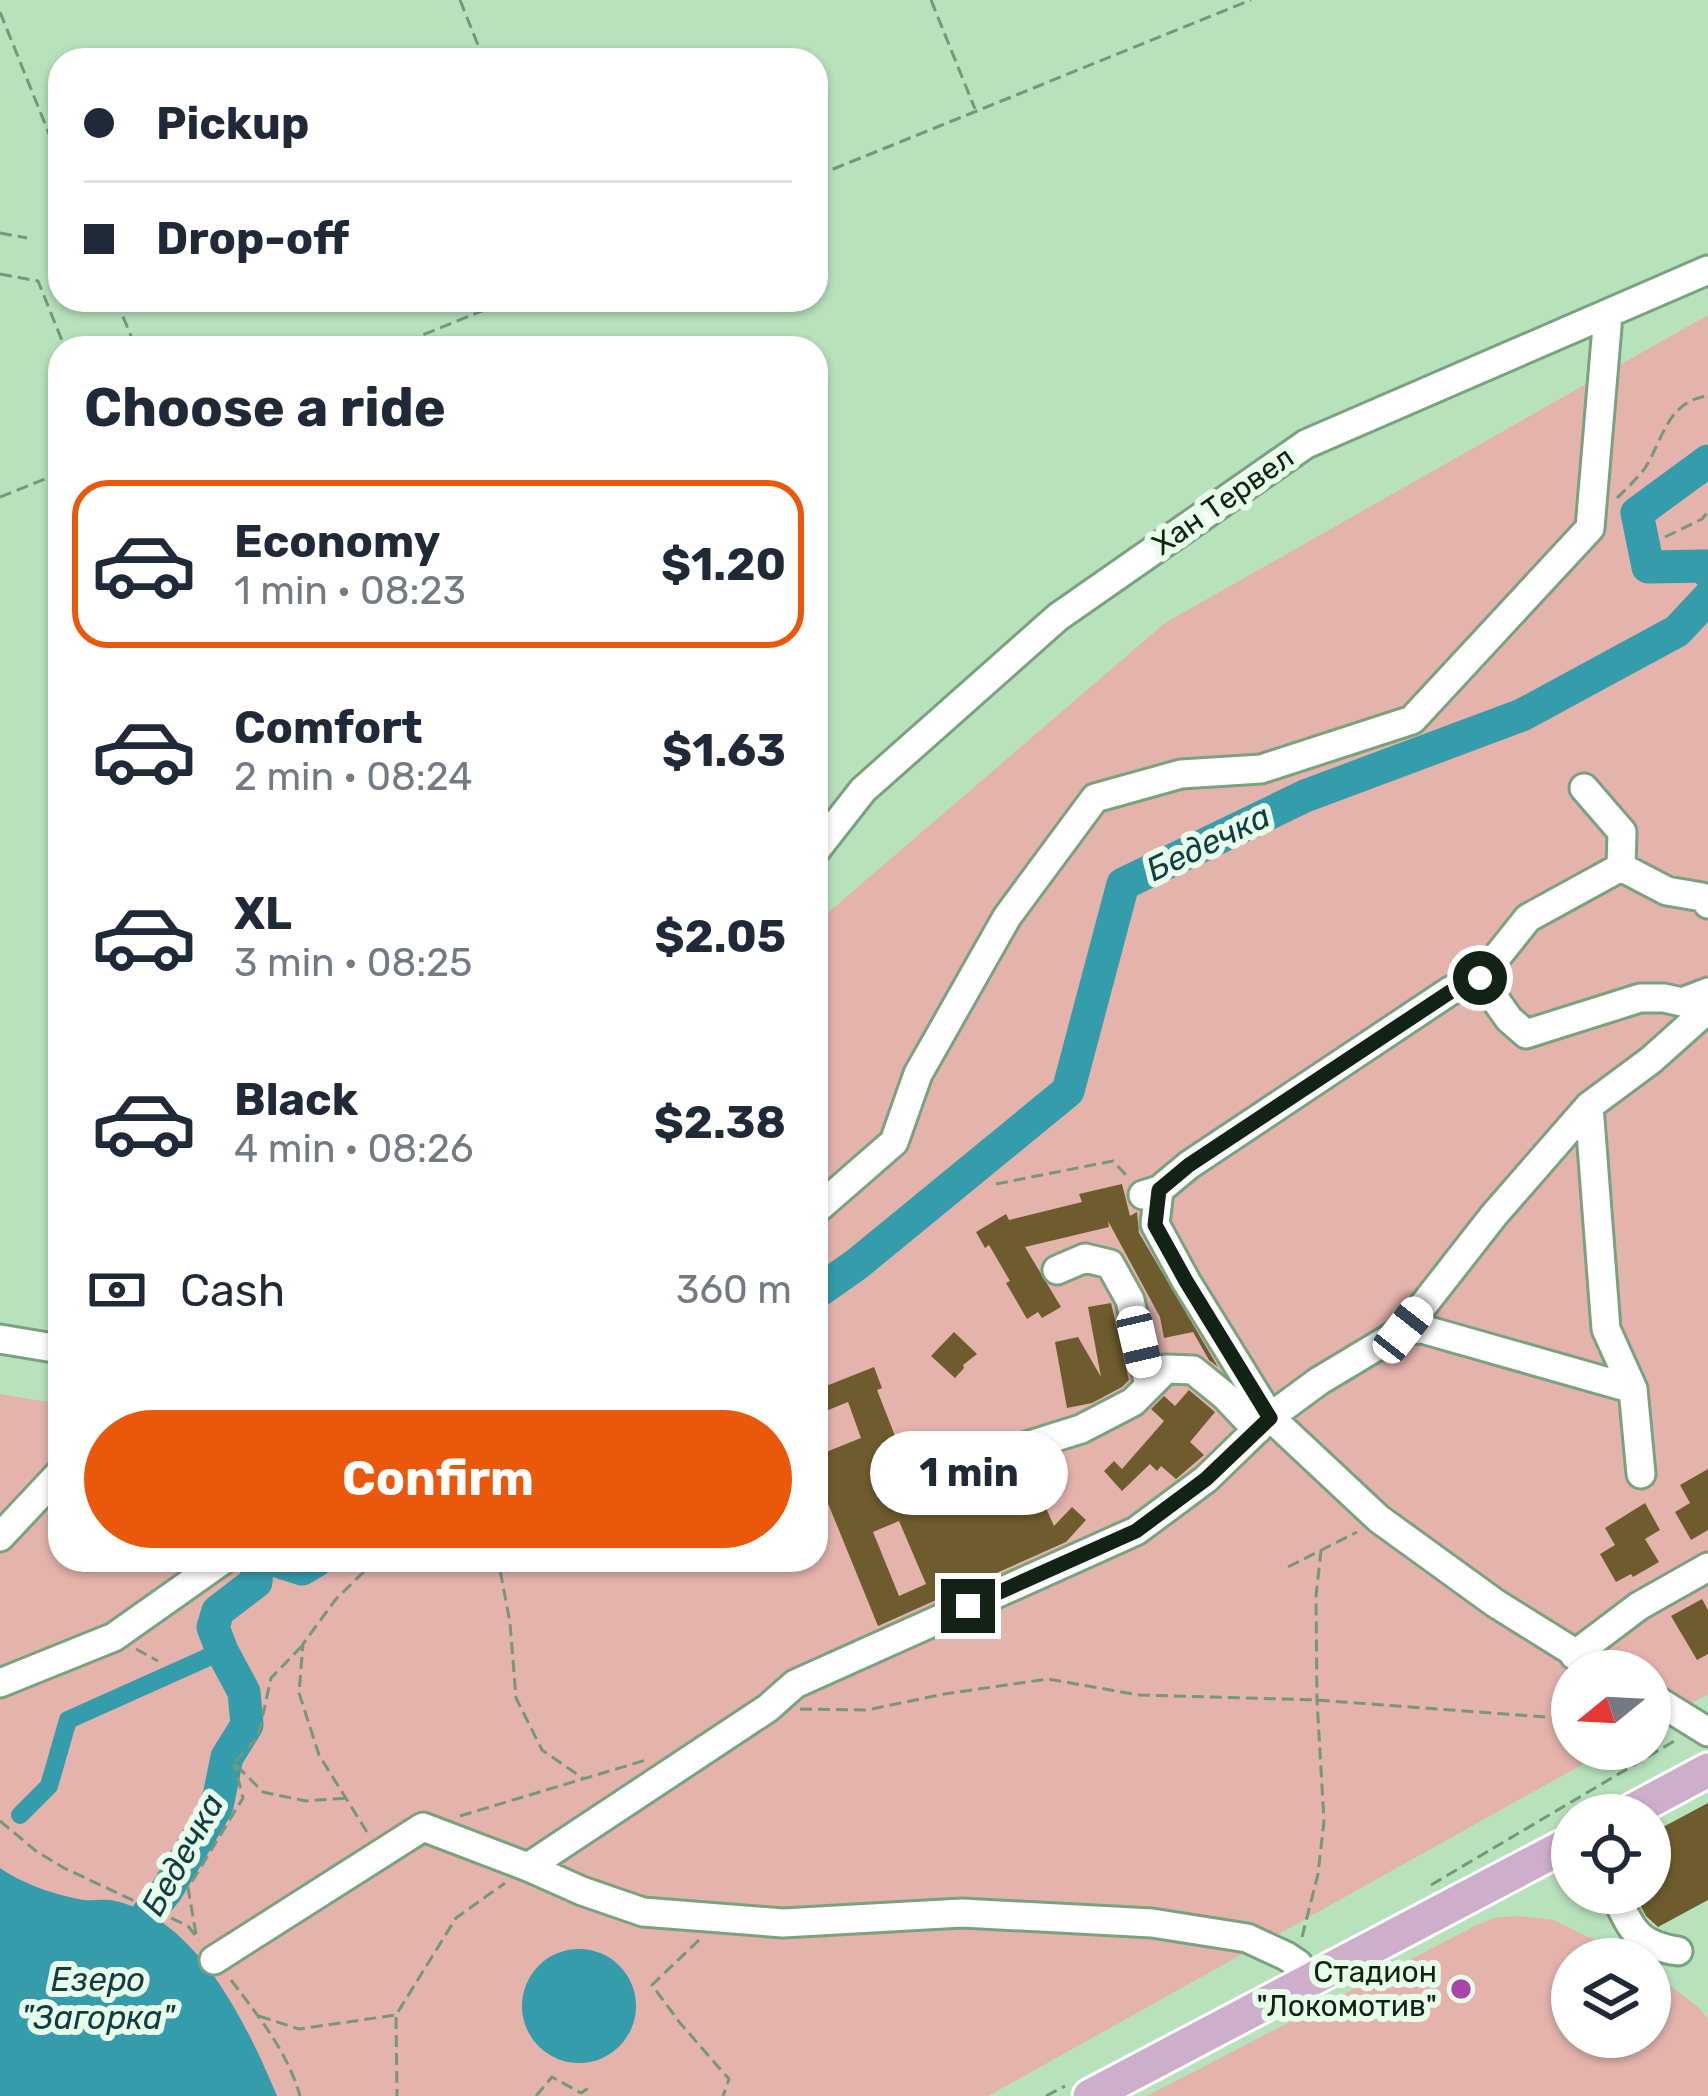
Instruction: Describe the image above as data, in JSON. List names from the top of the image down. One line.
{"streets":{"street":["Хан Тервел"]},"water":["Бедечка","Езеро \"Загорка\""],"places":["Стадион \"Локомотив\""],"north":"left","page":{"banner":["Pickup","Drop-off"],"heading":"Choose a ride","list":[{"name":"Economy","note":"1 min · 08:23","value":"$1.20"},{"name":"Comfort","note":"2 min · 08:24","value":"$1.63"},{"name":"XL","note":"3 min · 08:25","value":"$2.05"},{"name":"Black","note":"4 min · 08:26","value":"$2.38"}],"pay":["Cash","360 m"],"buttons":"Confirm","bubble":"1 min"}}
